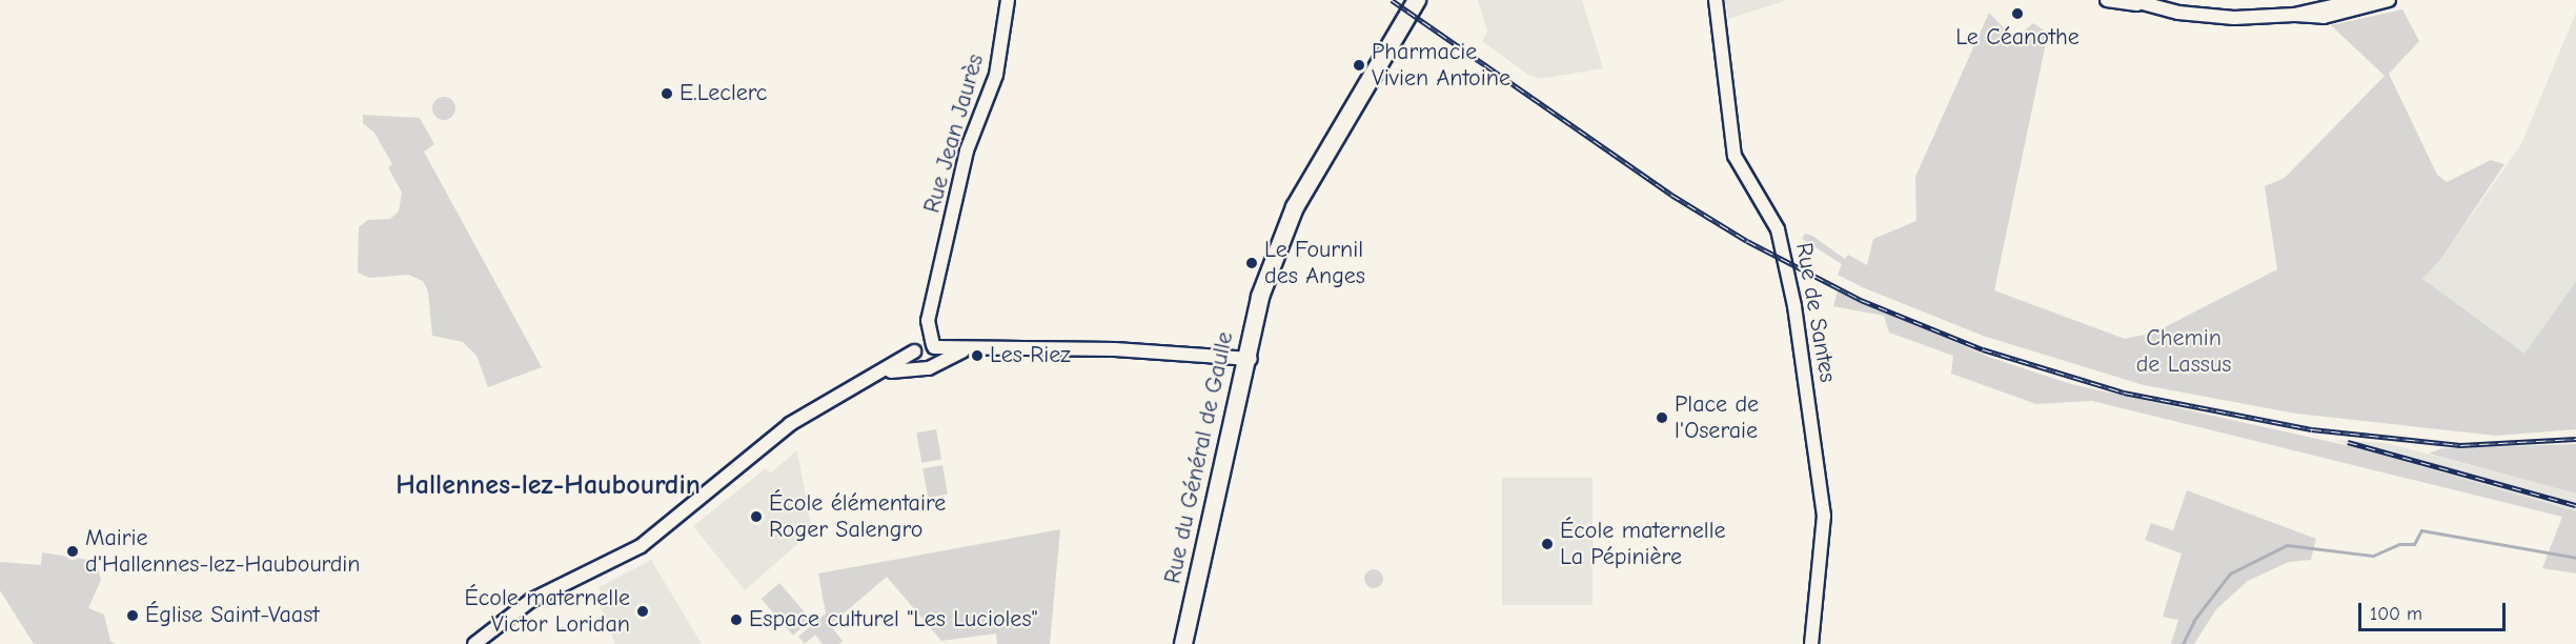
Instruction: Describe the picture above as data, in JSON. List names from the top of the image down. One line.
{"streets":{"main road":["Rue du Général de Gaulle"],"street":["Rue Jean Jaurès","Rue de Santes"]},"districts":["Hallennes-lez-Haubourdin"],"parks":["Chemin de Lassus"],"places":["Le Céanothe","Pharmacie Vivien Antoine","E.Leclerc","Le Fournil des Anges","Les Riez","Place de l'Oseraie","École élémentaire Roger Salengro","École maternelle La Pépinière","Mairie d'Hallennes-lez-Haubourdin","École maternelle Victor Loridan","Église Saint-Vaast","Espace culturel \"Les Lucioles\""],"scale_bar":"100 m"}
